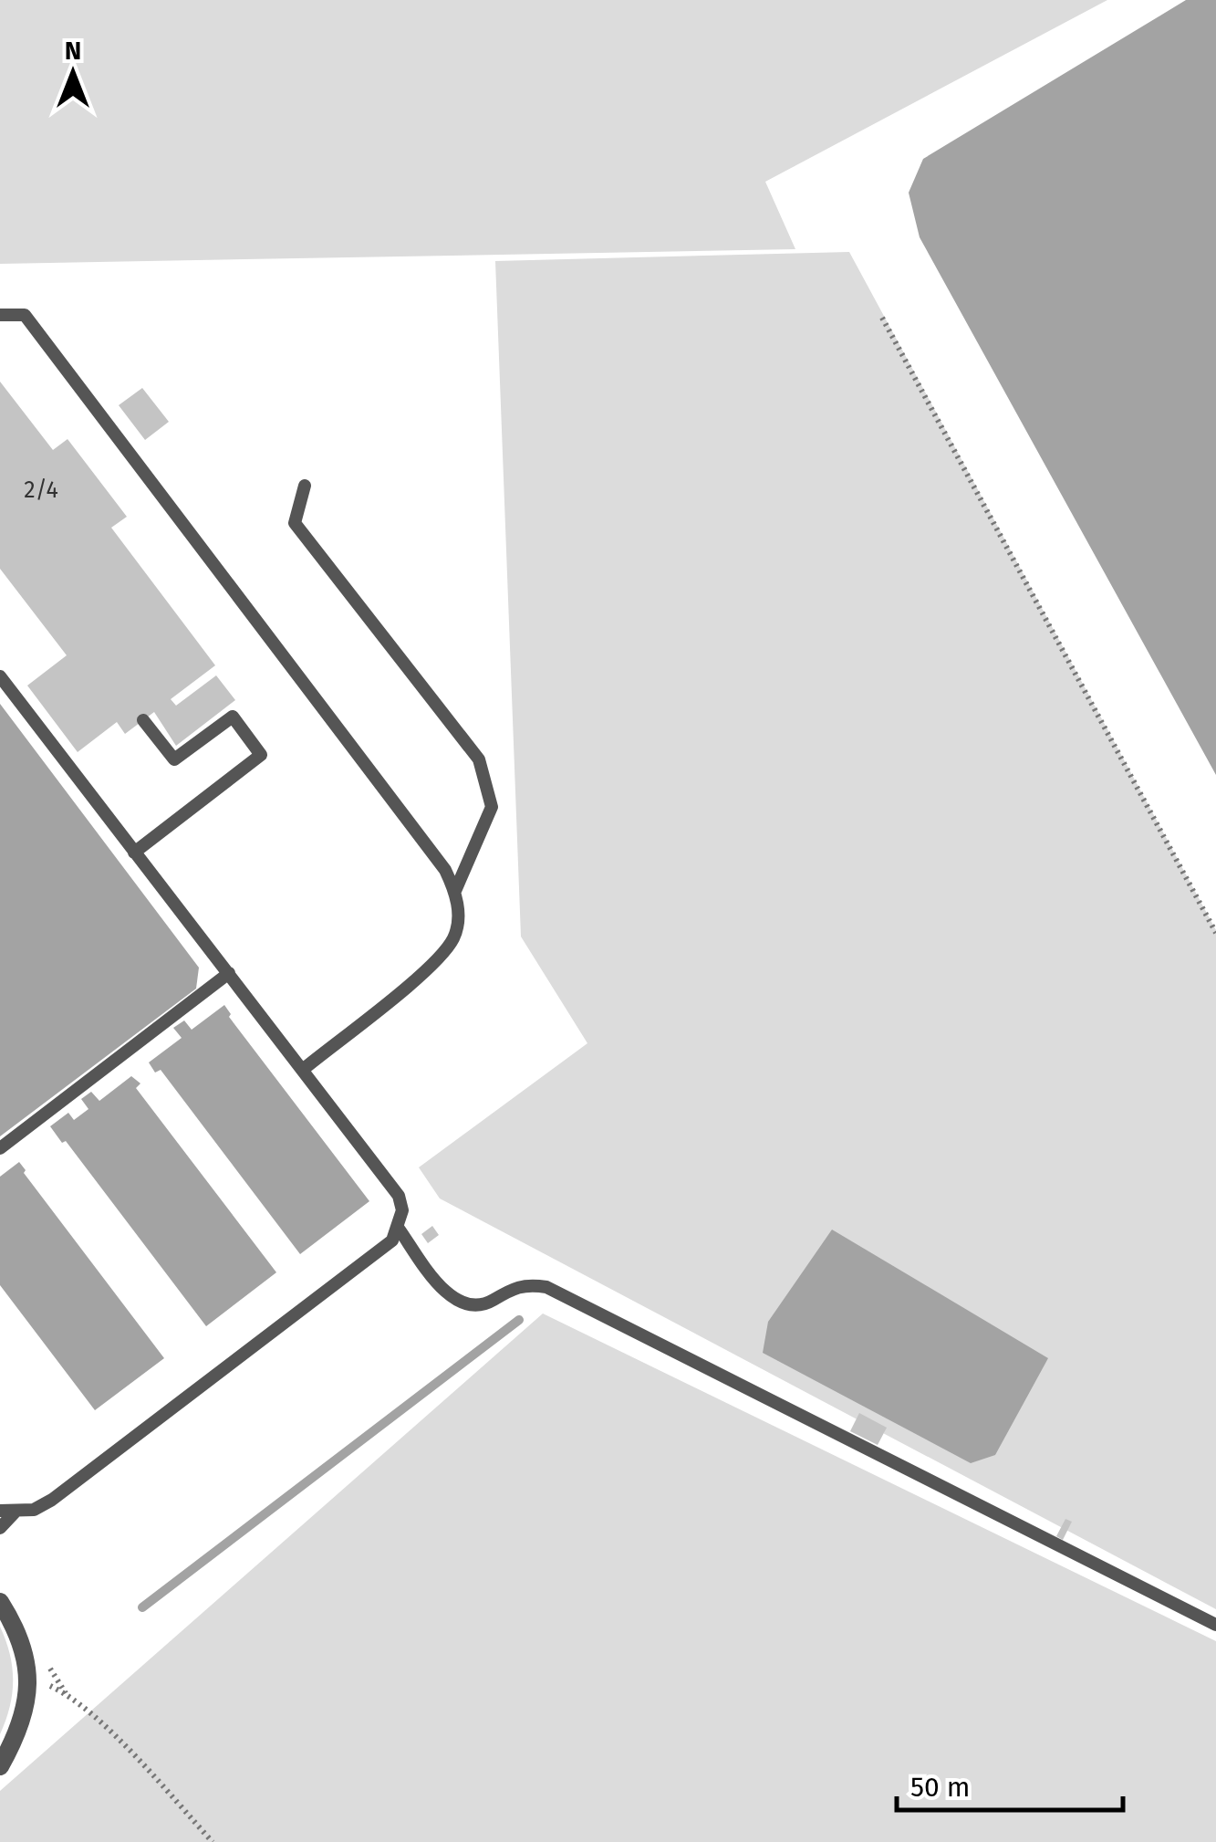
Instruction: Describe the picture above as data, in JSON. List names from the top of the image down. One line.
{"house_numbers":["2/4"],"scale_bar":"50 m","north":"top"}
